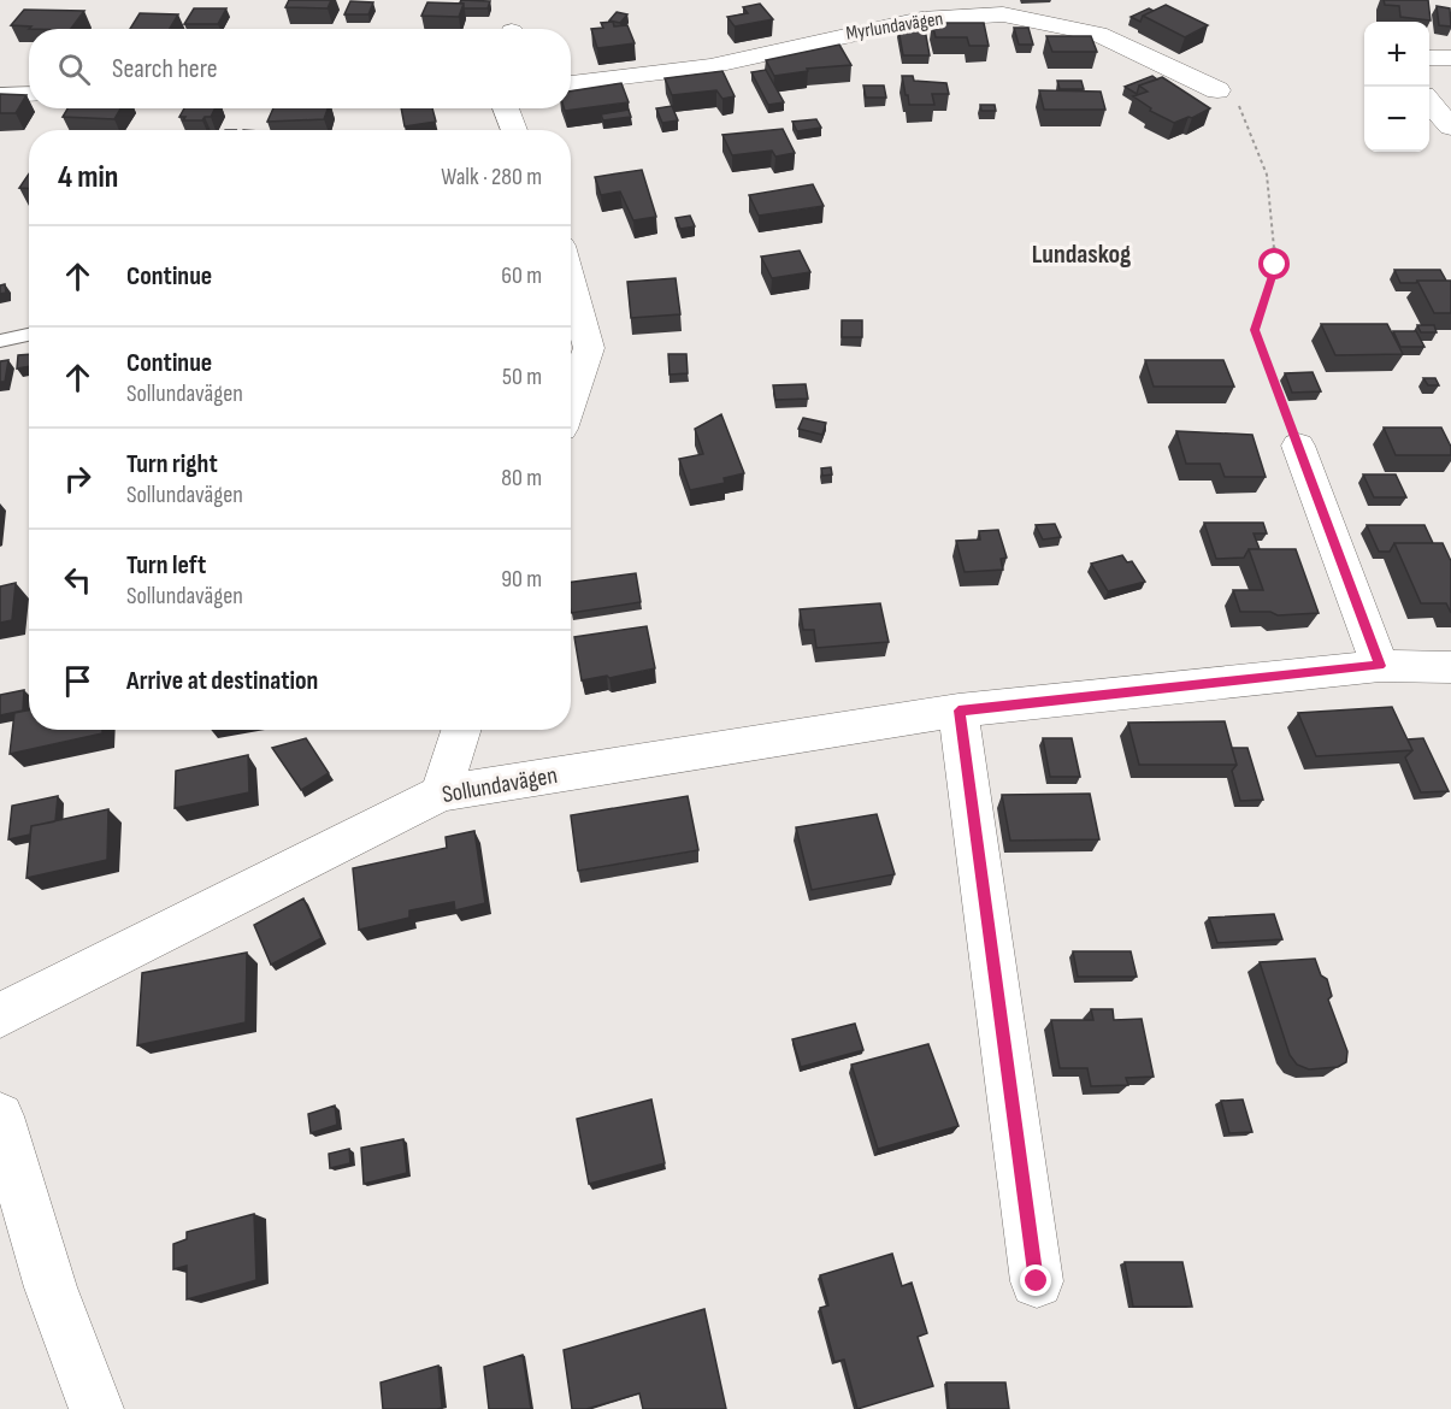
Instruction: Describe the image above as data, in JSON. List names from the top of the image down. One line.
{"streets":{"street":["Myrlundavägen","Sollundavägen"]},"districts":["Lundaskog"],"page":{"map_buttons":["+","−"],"search":"Search here","heading":["4 min","Walk · 280 m"],"list":[["Continue","60 m"],["Continue","Sollundavägen","50 m"],["Turn right","Sollundavägen","80 m"],["Turn left","Sollundavägen","90 m"],"Arrive at destination"]}}
